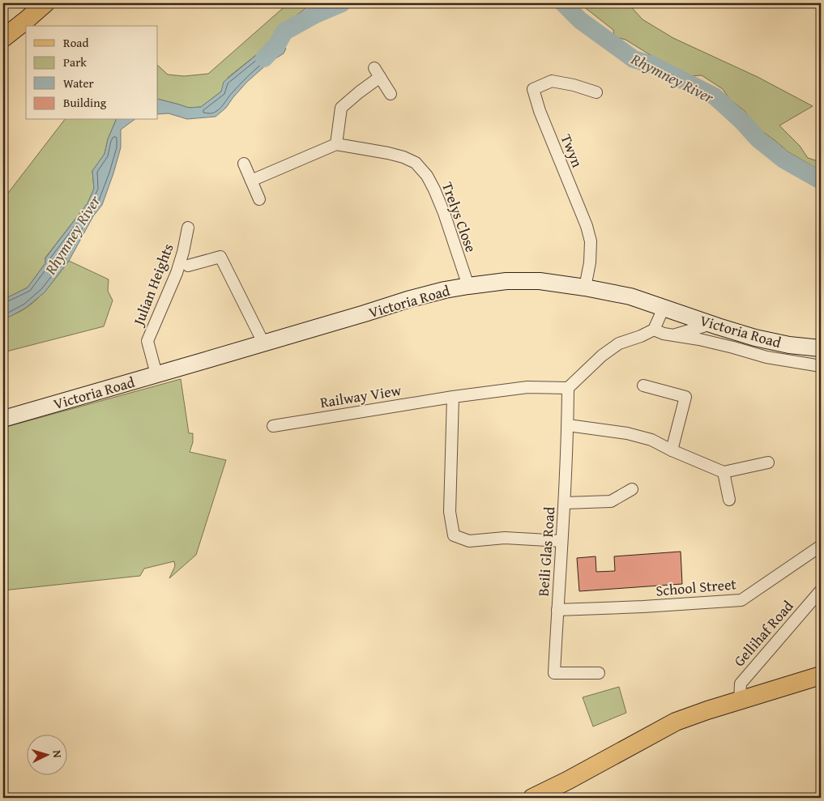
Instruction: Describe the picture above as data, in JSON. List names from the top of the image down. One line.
{"streets":{"main road":["Victoria Road"],"street":["Twyn","Trelys Close","Julian Heights","Railway View","Beili Glas Road","School Street","Gellihaf Road"]},"crossings":[["Twyn","Victoria Road"],["Trelys Close","Victoria Road"],["Julian Heights","Victoria Road"],["Railway View","Beili Glas Road"],["Beili Glas Road","School Street"]],"water":["Rhymney River"],"legend":["Road","Park","Water","Building"],"north":"right"}
